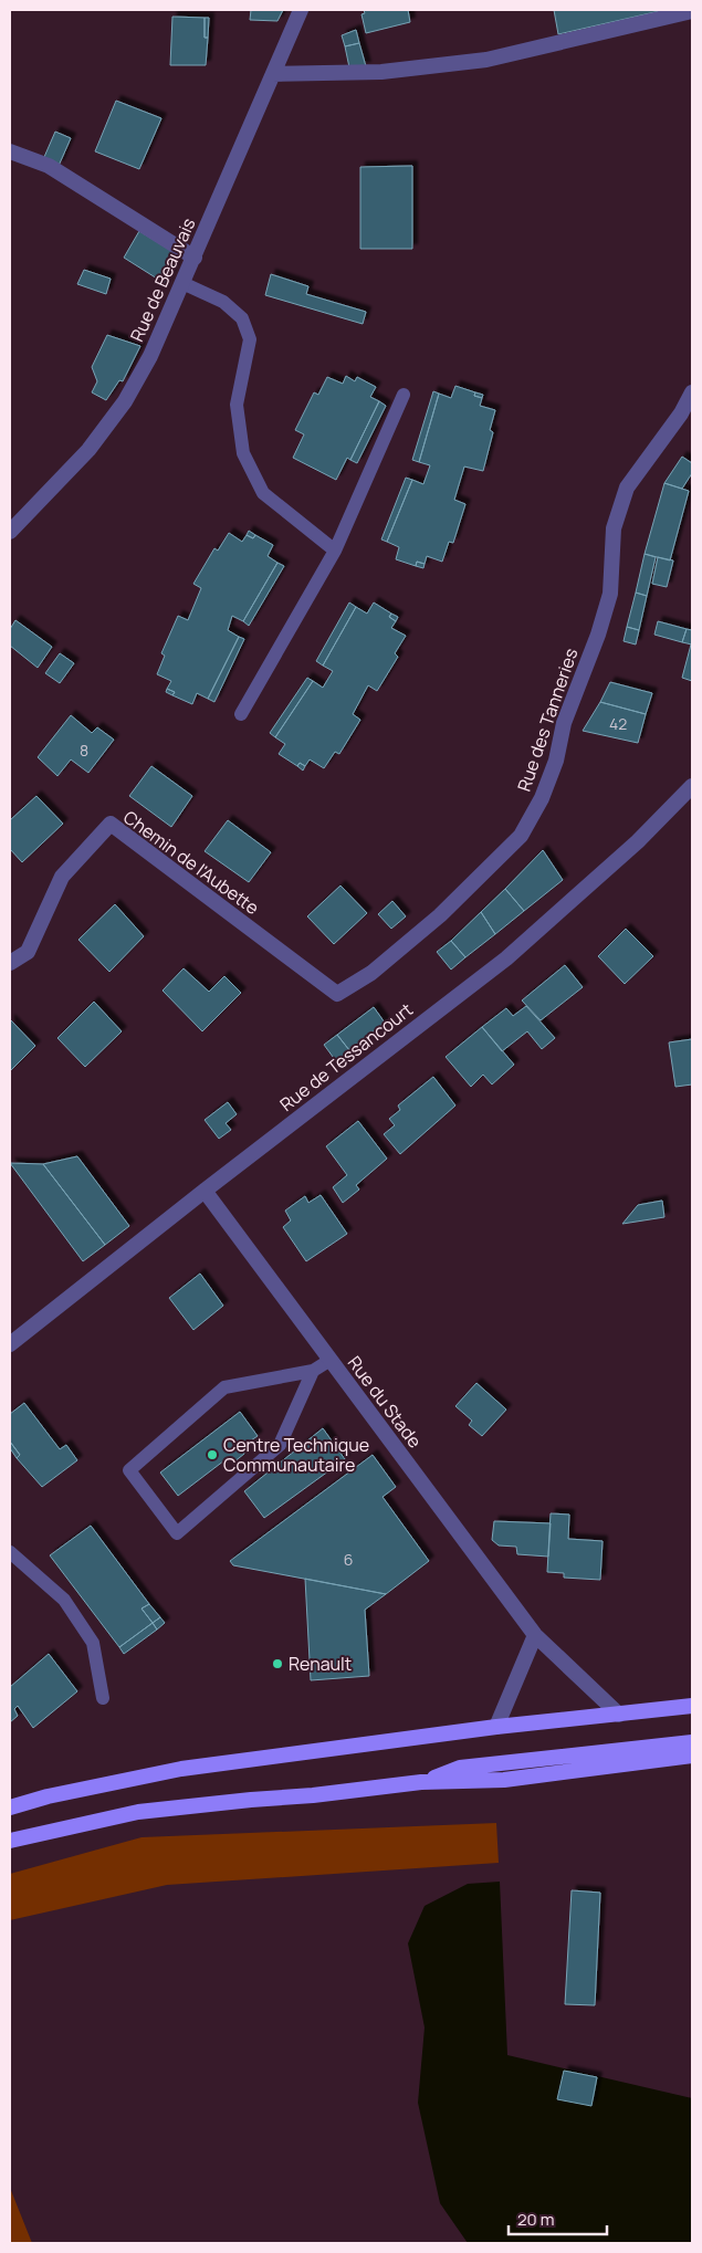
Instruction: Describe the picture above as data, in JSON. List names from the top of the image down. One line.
{"streets":{"street":["Rue de Beauvais","Rue des Tanneries","Chemin de l'Aubette","Rue de Tessancourt","Rue du Stade"]},"crossings":[["Rue des Tanneries","Chemin de l'Aubette"],["Rue de Tessancourt","Rue du Stade"]],"places":["Centre Technique Communautaire","Renault"],"house_numbers":["42","8","6"],"scale_bar":"20 m"}
